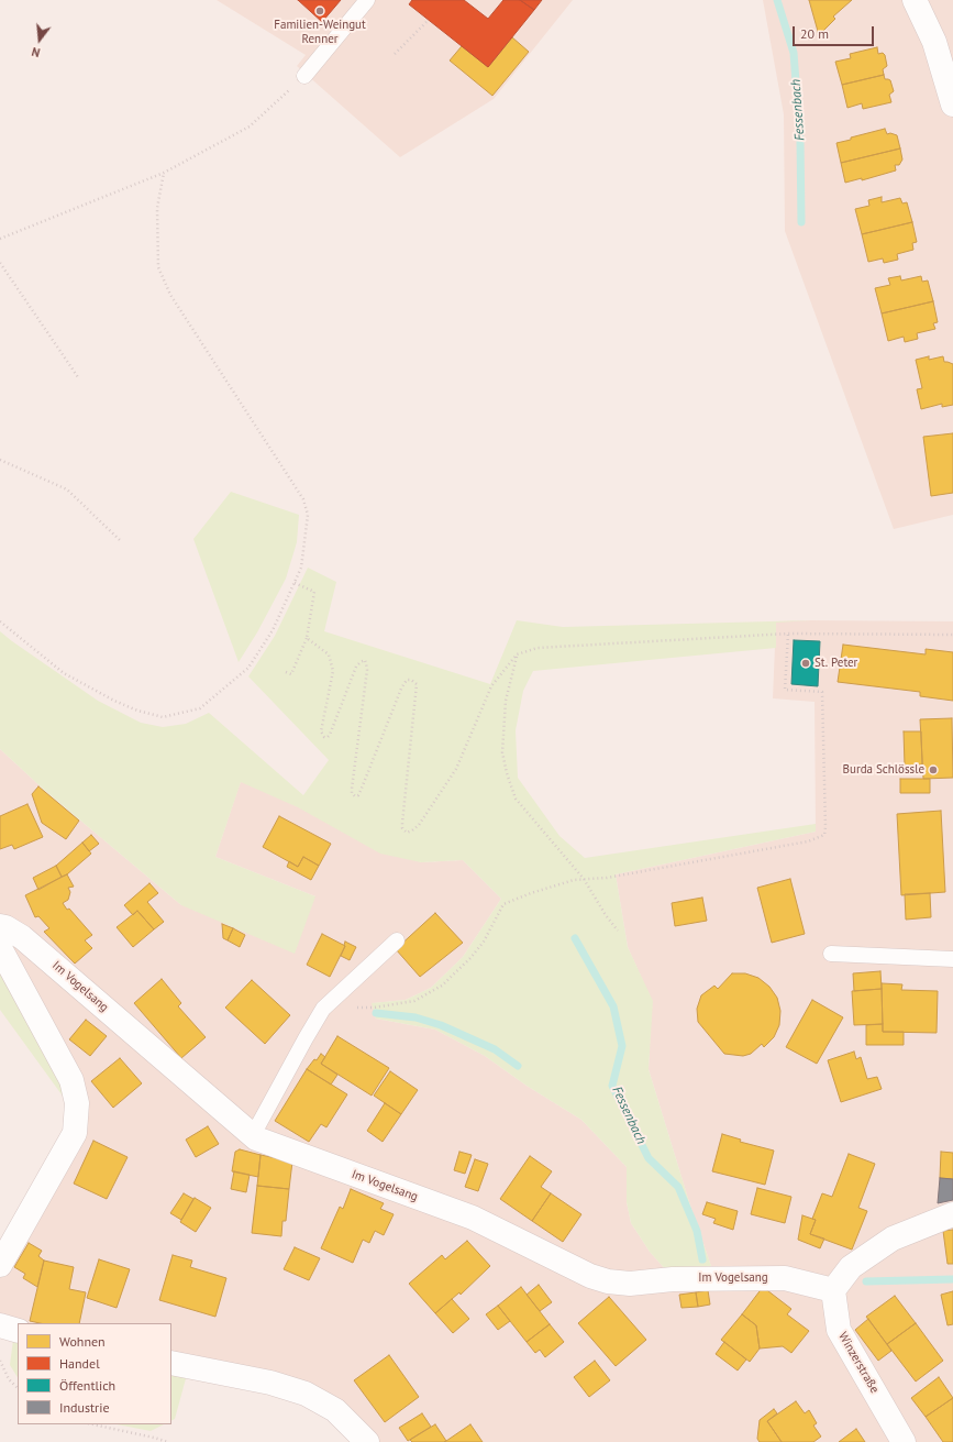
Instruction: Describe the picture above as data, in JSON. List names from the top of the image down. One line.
{"streets":{"street":["Im Vogelsang","Winzerstraße"]},"crossings":[["Im Vogelsang","Winzerstraße"]],"water":["Fessenbach"],"places":["Familien-Weingut Renner","St. Peter","Burda Schlössle"],"legend":["Wohnen","Handel","Öffentlich","Industrie"],"scale_bar":"20 m","north":"bottom"}
